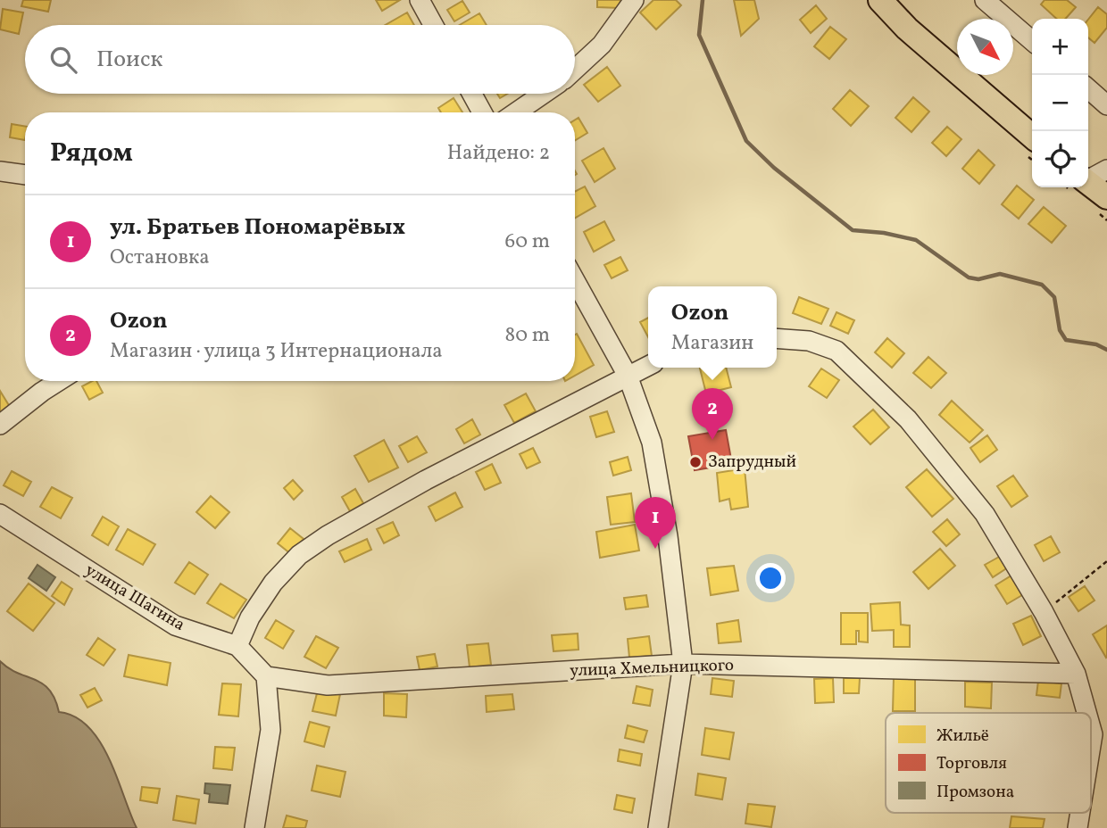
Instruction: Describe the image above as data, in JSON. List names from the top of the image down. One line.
{"streets":{"street":["улица Шагина","улица Хмельницкого"]},"crossings":[["улица Шагина","улица Хмельницкого"]],"places":["Запрудный"],"legend":["Жильё","Торговля","Промзона"],"north":"bottom right","page":{"map_buttons":["+","−"],"search":"Поиск","heading":["Рядом","Найдено: 2"],"list":[{"mark":"1","name":"ул. Братьев Пономарёвых","note":"Остановка","value":"60 m"},{"mark":"2","name":"Ozon","note":"Магазин · улица 3 Интернационала","value":"80 m"}],"popup":["Ozon","Магазин"],"pins":["2","1"]}}
